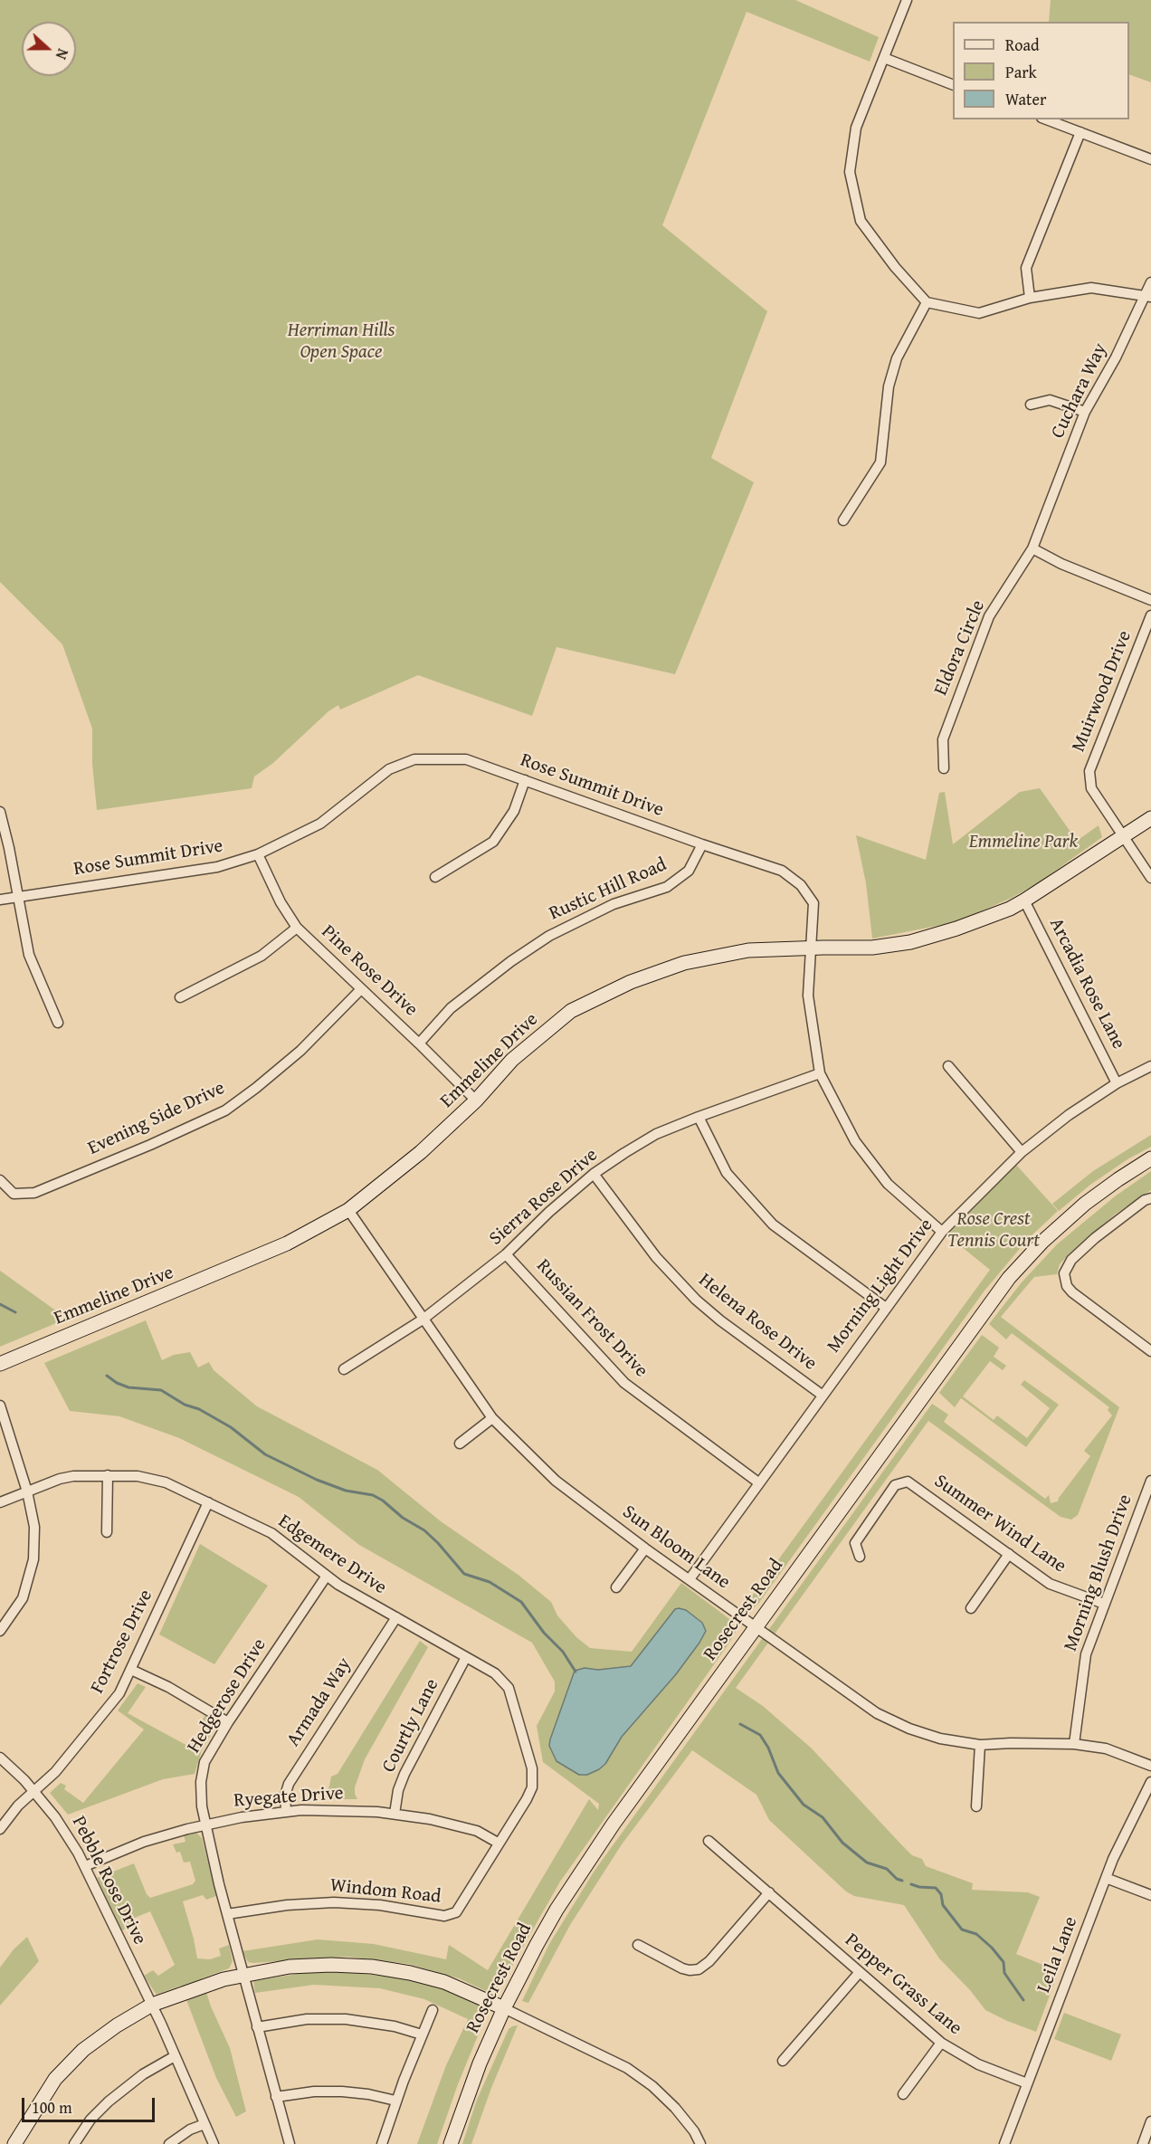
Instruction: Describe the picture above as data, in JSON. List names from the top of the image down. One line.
{"streets":{"street":["Cuchara Way","Eldora Circle","Muirwood Drive","Rose Summit Drive","Rustic Hill Road","Pine Rose Drive","Arcadia Rose Lane","Emmeline Drive","Evening Side Drive","Sierra Rose Drive","Morning Light Drive","Russian Frost Drive","Helena Rose Drive","Summer Wind Lane","Sun Bloom Lane","Edgemere Drive","Morning Blush Drive","Rosecrest Road","Fortrose Drive","Hedgerose Drive","Armada Way","Courtly Lane","Ryegate Drive","Pebble Rose Drive","Windom Road","Leila Lane","Pepper Grass Lane"]},"crossings":[["Cuchara Way","Eldora Circle"],["Muirwood Drive","Emmeline Drive"],["Rose Summit Drive","Rustic Hill Road"],["Rose Summit Drive","Pine Rose Drive"],["Rose Summit Drive","Emmeline Drive"],["Rose Summit Drive","Sierra Rose Drive"],["Rose Summit Drive","Morning Light Drive"],["Rustic Hill Road","Pine Rose Drive"],["Pine Rose Drive","Emmeline Drive"],["Pine Rose Drive","Evening Side Drive"],["Arcadia Rose Lane","Emmeline Drive"],["Arcadia Rose Lane","Morning Light Drive"],["Emmeline Drive","Sun Bloom Lane"],["Sierra Rose Drive","Russian Frost Drive"],["Sierra Rose Drive","Helena Rose Drive"],["Sierra Rose Drive","Sun Bloom Lane"],["Morning Light Drive","Russian Frost Drive"],["Morning Light Drive","Helena Rose Drive"],["Morning Light Drive","Sun Bloom Lane"],["Summer Wind Lane","Morning Blush Drive"],["Sun Bloom Lane","Morning Blush Drive"],["Sun Bloom Lane","Rosecrest Road"],["Edgemere Drive","Fortrose Drive"],["Edgemere Drive","Hedgerose Drive"],["Edgemere Drive","Armada Way"],["Edgemere Drive","Courtly Lane"],["Edgemere Drive","Windom Road"],["Fortrose Drive","Pebble Rose Drive"],["Hedgerose Drive","Ryegate Drive"],["Hedgerose Drive","Windom Road"],["Armada Way","Ryegate Drive"],["Courtly Lane","Ryegate Drive"],["Ryegate Drive","Pebble Rose Drive"],["Ryegate Drive","Windom Road"],["Leila Lane","Pepper Grass Lane"]],"parks":["Herriman Hills Open Space","Emmeline Park","Rose Crest Tennis Court"],"legend":["Road","Park","Water"],"scale_bar":"100 m","north":"right"}
